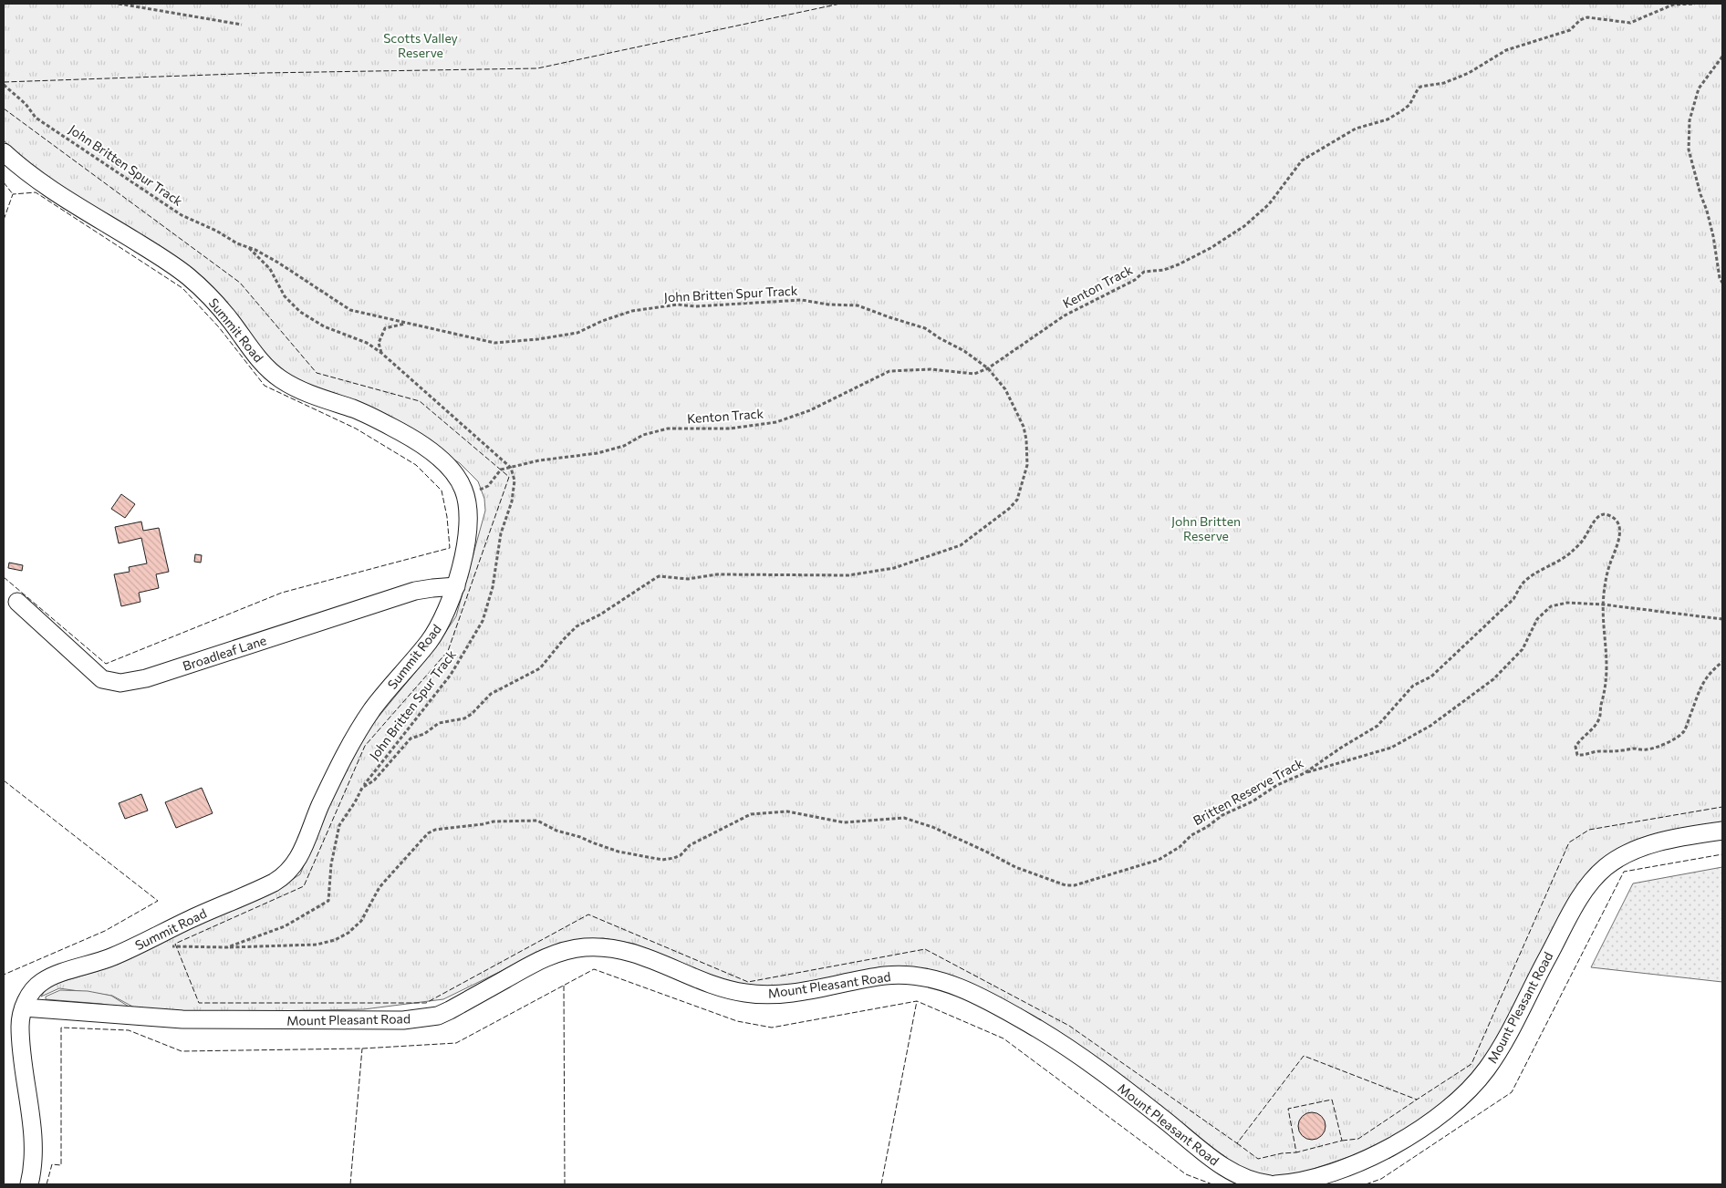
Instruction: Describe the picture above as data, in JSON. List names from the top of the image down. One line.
{"streets":{"street":["Summit Road","Broadleaf Lane","Mount Pleasant Road"],"path":["John Britten Spur Track","Kenton Track","Britten Reserve Track"]},"crossings":[["John Britten Spur Track","Kenton Track"],["John Britten Spur Track","Britten Reserve Track"],["Kenton Track","Summit Road"],["Summit Road","Broadleaf Lane"],["Summit Road","Mount Pleasant Road"]],"parks":["Scotts Valley Reserve","John Britten Reserve"]}
